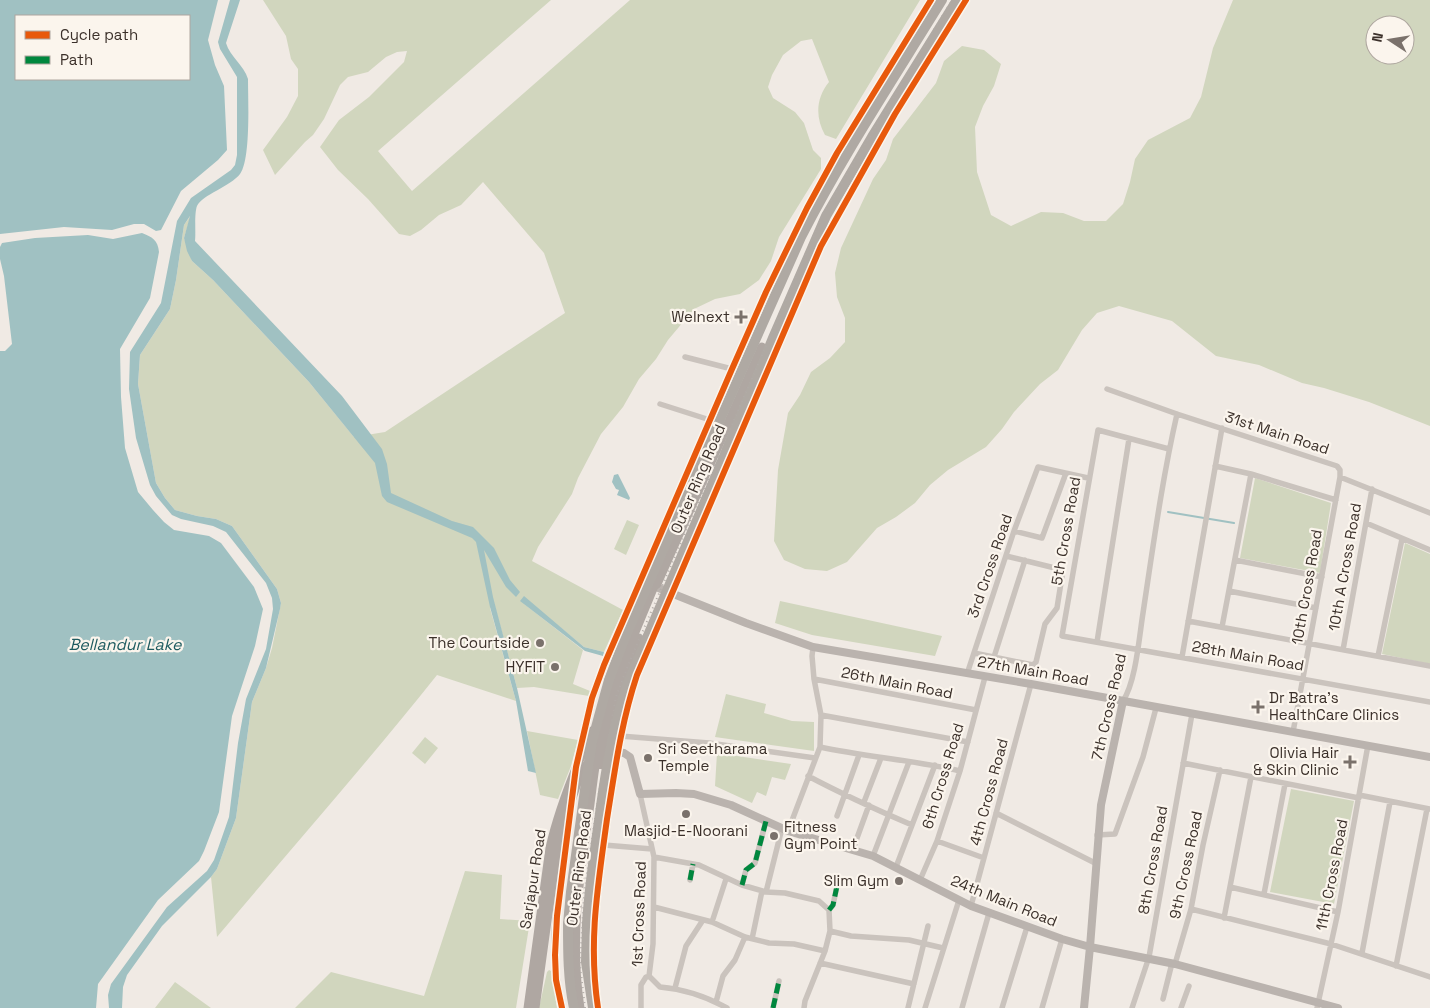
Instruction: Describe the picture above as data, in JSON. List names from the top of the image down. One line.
{"streets":{"highway":["Outer Ring Road"],"main road":["Sarjapur Road"],"street":["31st Main Road","5th Cross Road","3rd Cross Road","10th A Cross Road","10th Cross Road","28th Main Road","27th Main Road","26th Main Road","7th Cross Road","6th Cross Road","4th Cross Road","8th Cross Road","9th Cross Road","11th Cross Road","24th Main Road","1st Cross Road"]},"crossings":[["31st Main Road","10th A Cross Road"],["31st Main Road","10th Cross Road"],["31st Main Road","7th Cross Road"],["Outer Ring Road","Sarjapur Road"],["5th Cross Road","28th Main Road"],["3rd Cross Road","27th Main Road"],["10th Cross Road","28th Main Road"],["10th Cross Road","27th Main Road"],["28th Main Road","7th Cross Road"],["27th Main Road","7th Cross Road"],["27th Main Road","6th Cross Road"],["27th Main Road","4th Cross Road"],["27th Main Road","8th Cross Road"],["27th Main Road","11th Cross Road"],["27th Main Road","Sarjapur Road"],["26th Main Road","6th Cross Road"],["7th Cross Road","24th Main Road"],["6th Cross Road","24th Main Road"],["4th Cross Road","24th Main Road"],["8th Cross Road","24th Main Road"],["9th Cross Road","24th Main Road"],["11th Cross Road","24th Main Road"],["24th Main Road","1st Cross Road"]],"water":["Bellandur Lake"],"places":{"health":["Welnext","Dr Batra's HealthCare Clinics","Olivia Hair & Skin Clinic"],"other":["The Courtside","HYFIT","Sri Seetharama Temple","Masjid-E-Noorani","Fitness Gym Point","Slim Gym"]},"legend":["Cycle path","Path"],"north":"left"}
